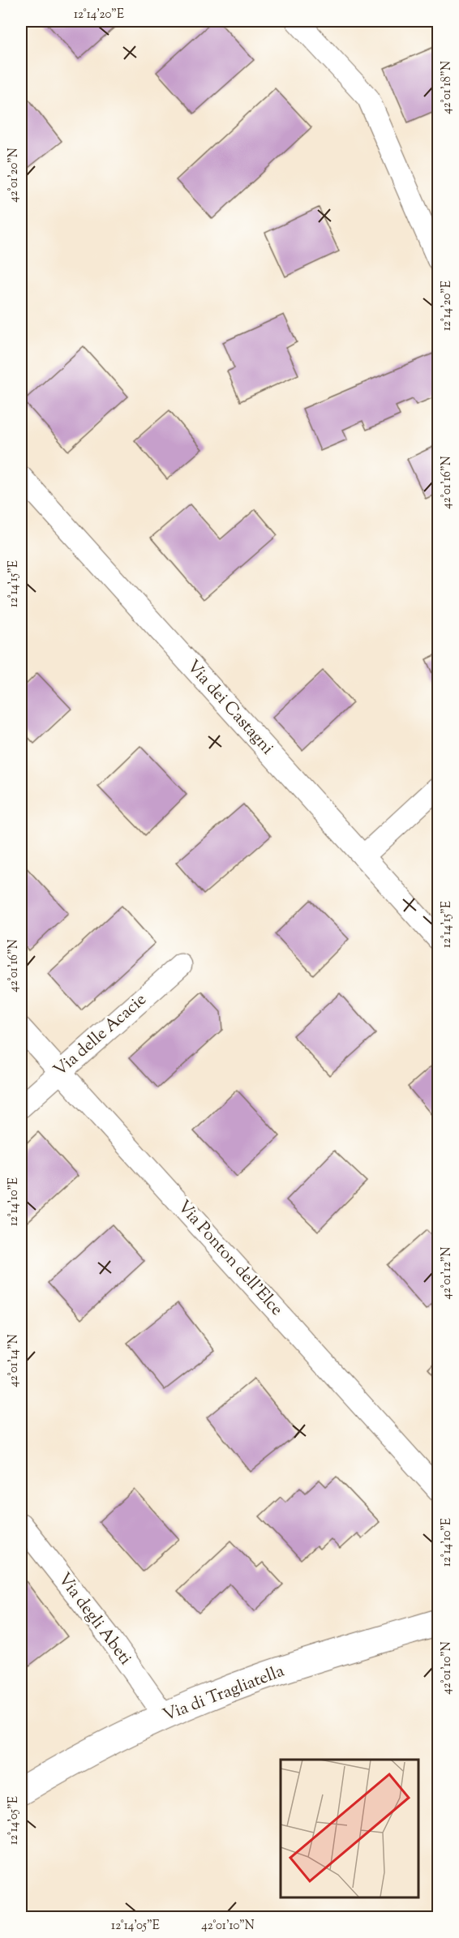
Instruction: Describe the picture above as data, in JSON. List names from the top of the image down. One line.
{"streets":{"street":["Via dei Castagni","Via delle Acacie","Via Ponton dell'Elce","Via degli Abeti","Via di Tragliatella"]},"crossings":[["Via delle Acacie","Via Ponton dell'Elce"],["Via degli Abeti","Via di Tragliatella"]],"coordinates":["12°14'20\"E","42°01'18\"N","42°01'20\"N","42°01'16\"N","12°14'15\"E","12°14'10\"E","42°01'12\"N","42°01'14\"N","42°01'10\"N","12°14'05\"E"]}
